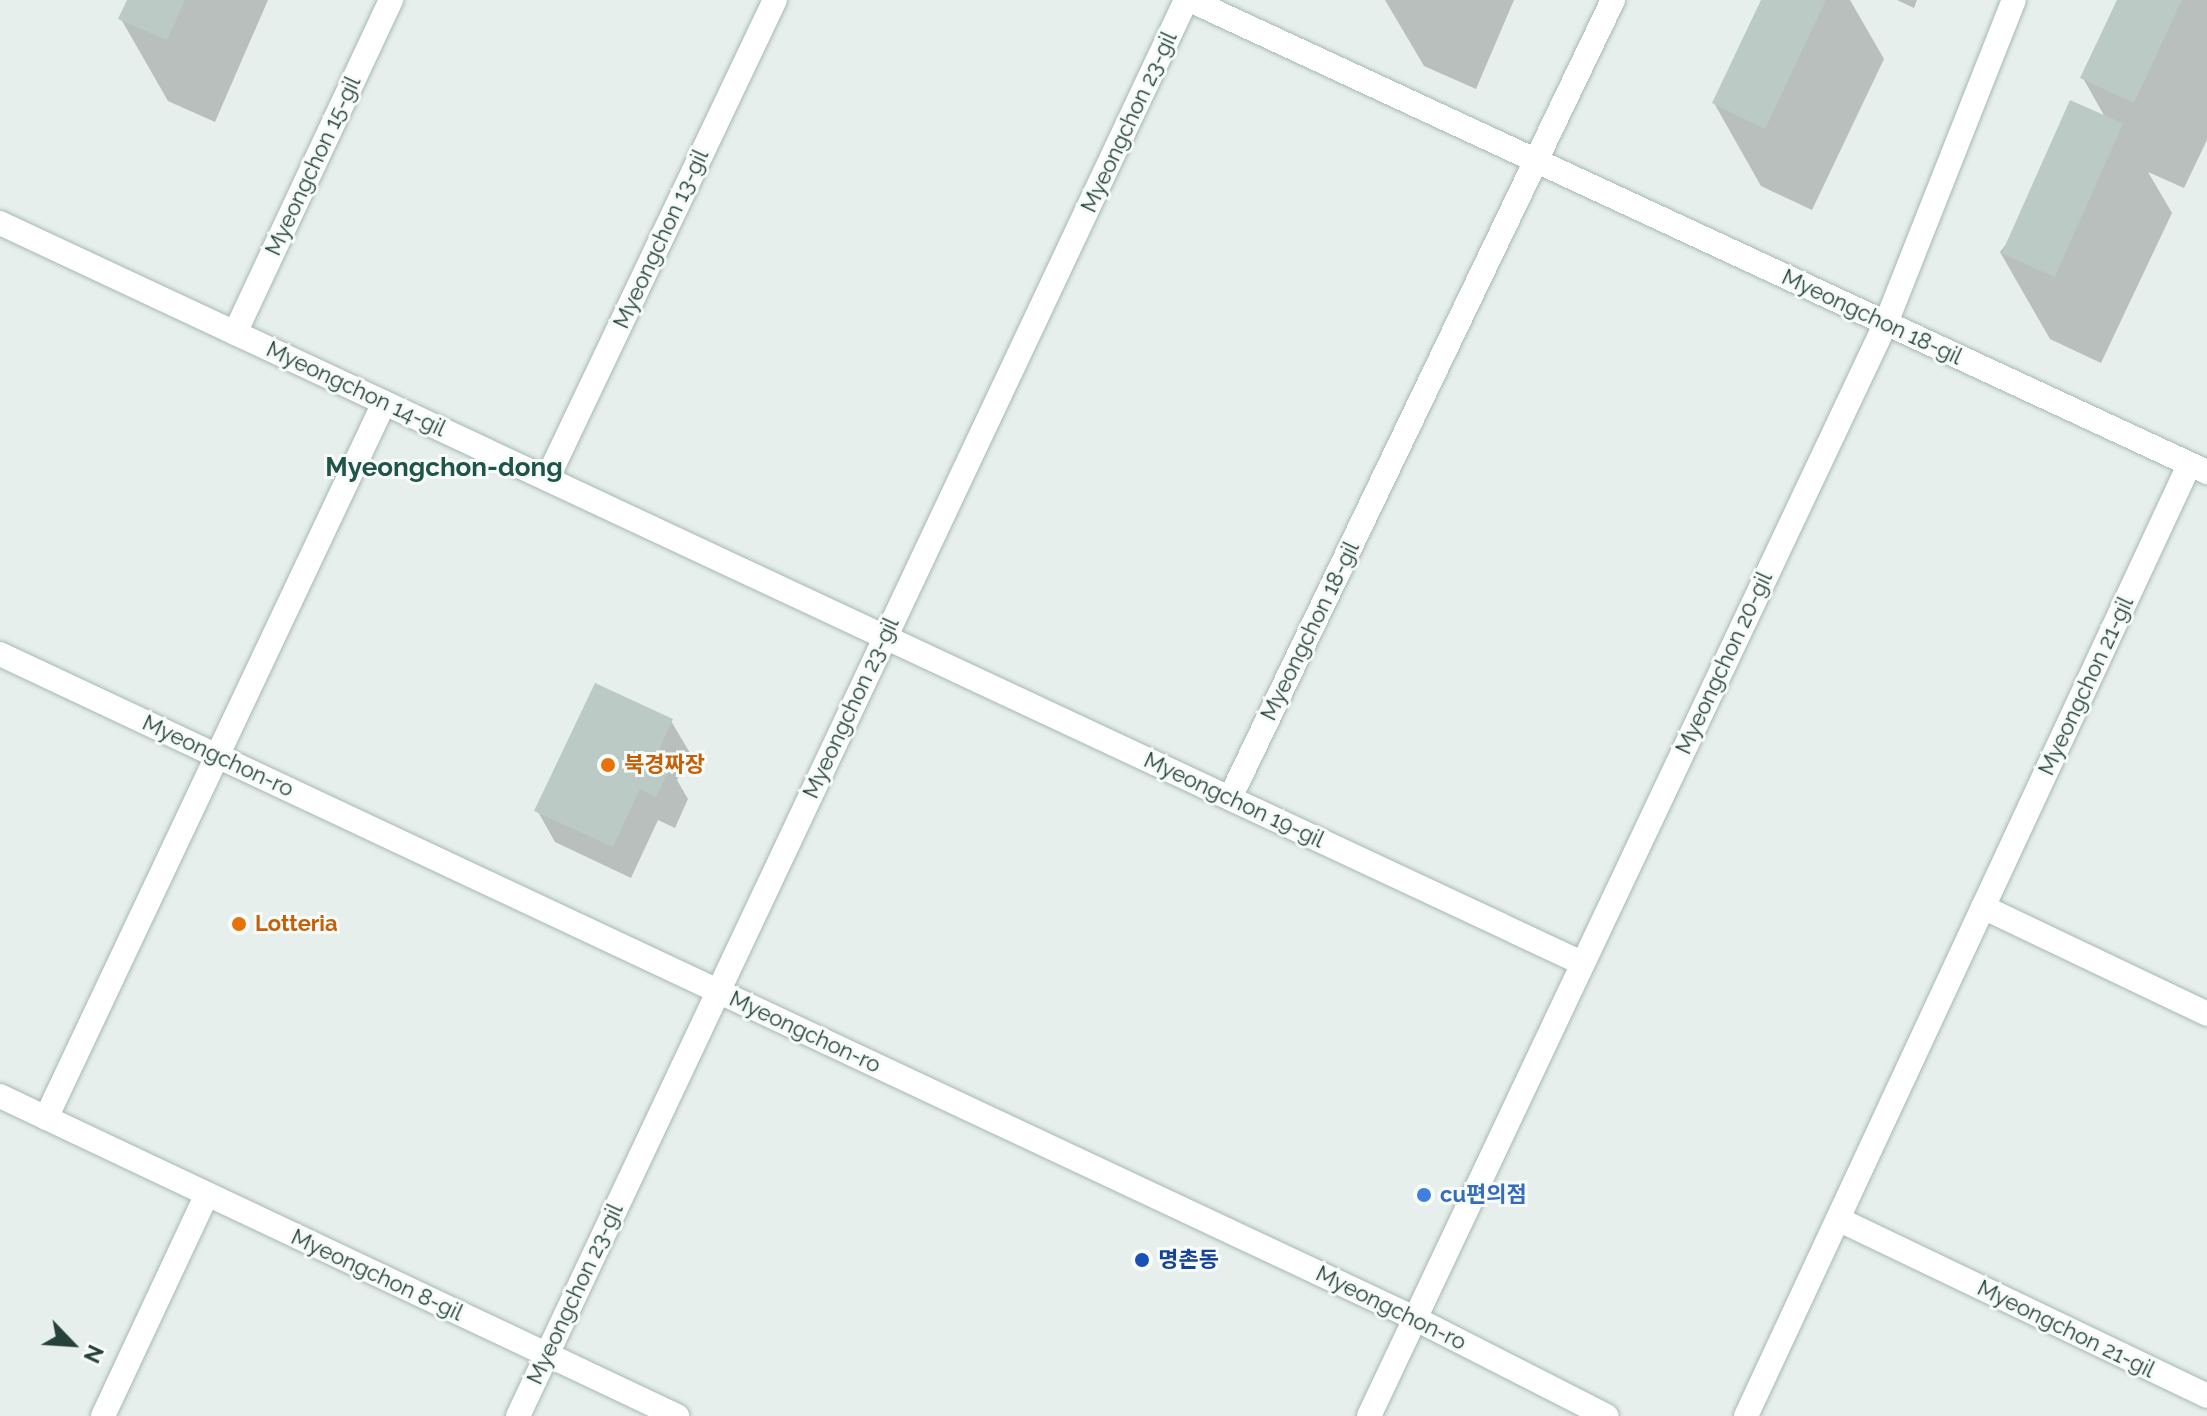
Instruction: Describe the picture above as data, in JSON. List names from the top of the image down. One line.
{"streets":{"street":["Myeongchon 23-gil","Myeongchon 15-gil","Myeongchon 13-gil","Myeongchon 18-gil","Myeongchon 14-gil","Myeongchon 20-gil","Myeongchon 21-gil","Myeongchon-ro","Myeongchon 19-gil","Myeongchon 8-gil"]},"crossings":[["Myeongchon 23-gil","Myeongchon 18-gil"],["Myeongchon 23-gil","Myeongchon 14-gil"],["Myeongchon 23-gil","Myeongchon-ro"],["Myeongchon 23-gil","Myeongchon 19-gil"],["Myeongchon 23-gil","Myeongchon 8-gil"],["Myeongchon 15-gil","Myeongchon 14-gil"],["Myeongchon 13-gil","Myeongchon 14-gil"],["Myeongchon 18-gil","Myeongchon 20-gil"],["Myeongchon 18-gil","Myeongchon 21-gil"],["Myeongchon 18-gil","Myeongchon 19-gil"],["Myeongchon 14-gil","Myeongchon 19-gil"],["Myeongchon 20-gil","Myeongchon-ro"],["Myeongchon 20-gil","Myeongchon 19-gil"]],"districts":["Myeongchon-dong"],"places":["북경짜장","Lotteria","cu편의점","명촌동"],"north":"bottom right"}
